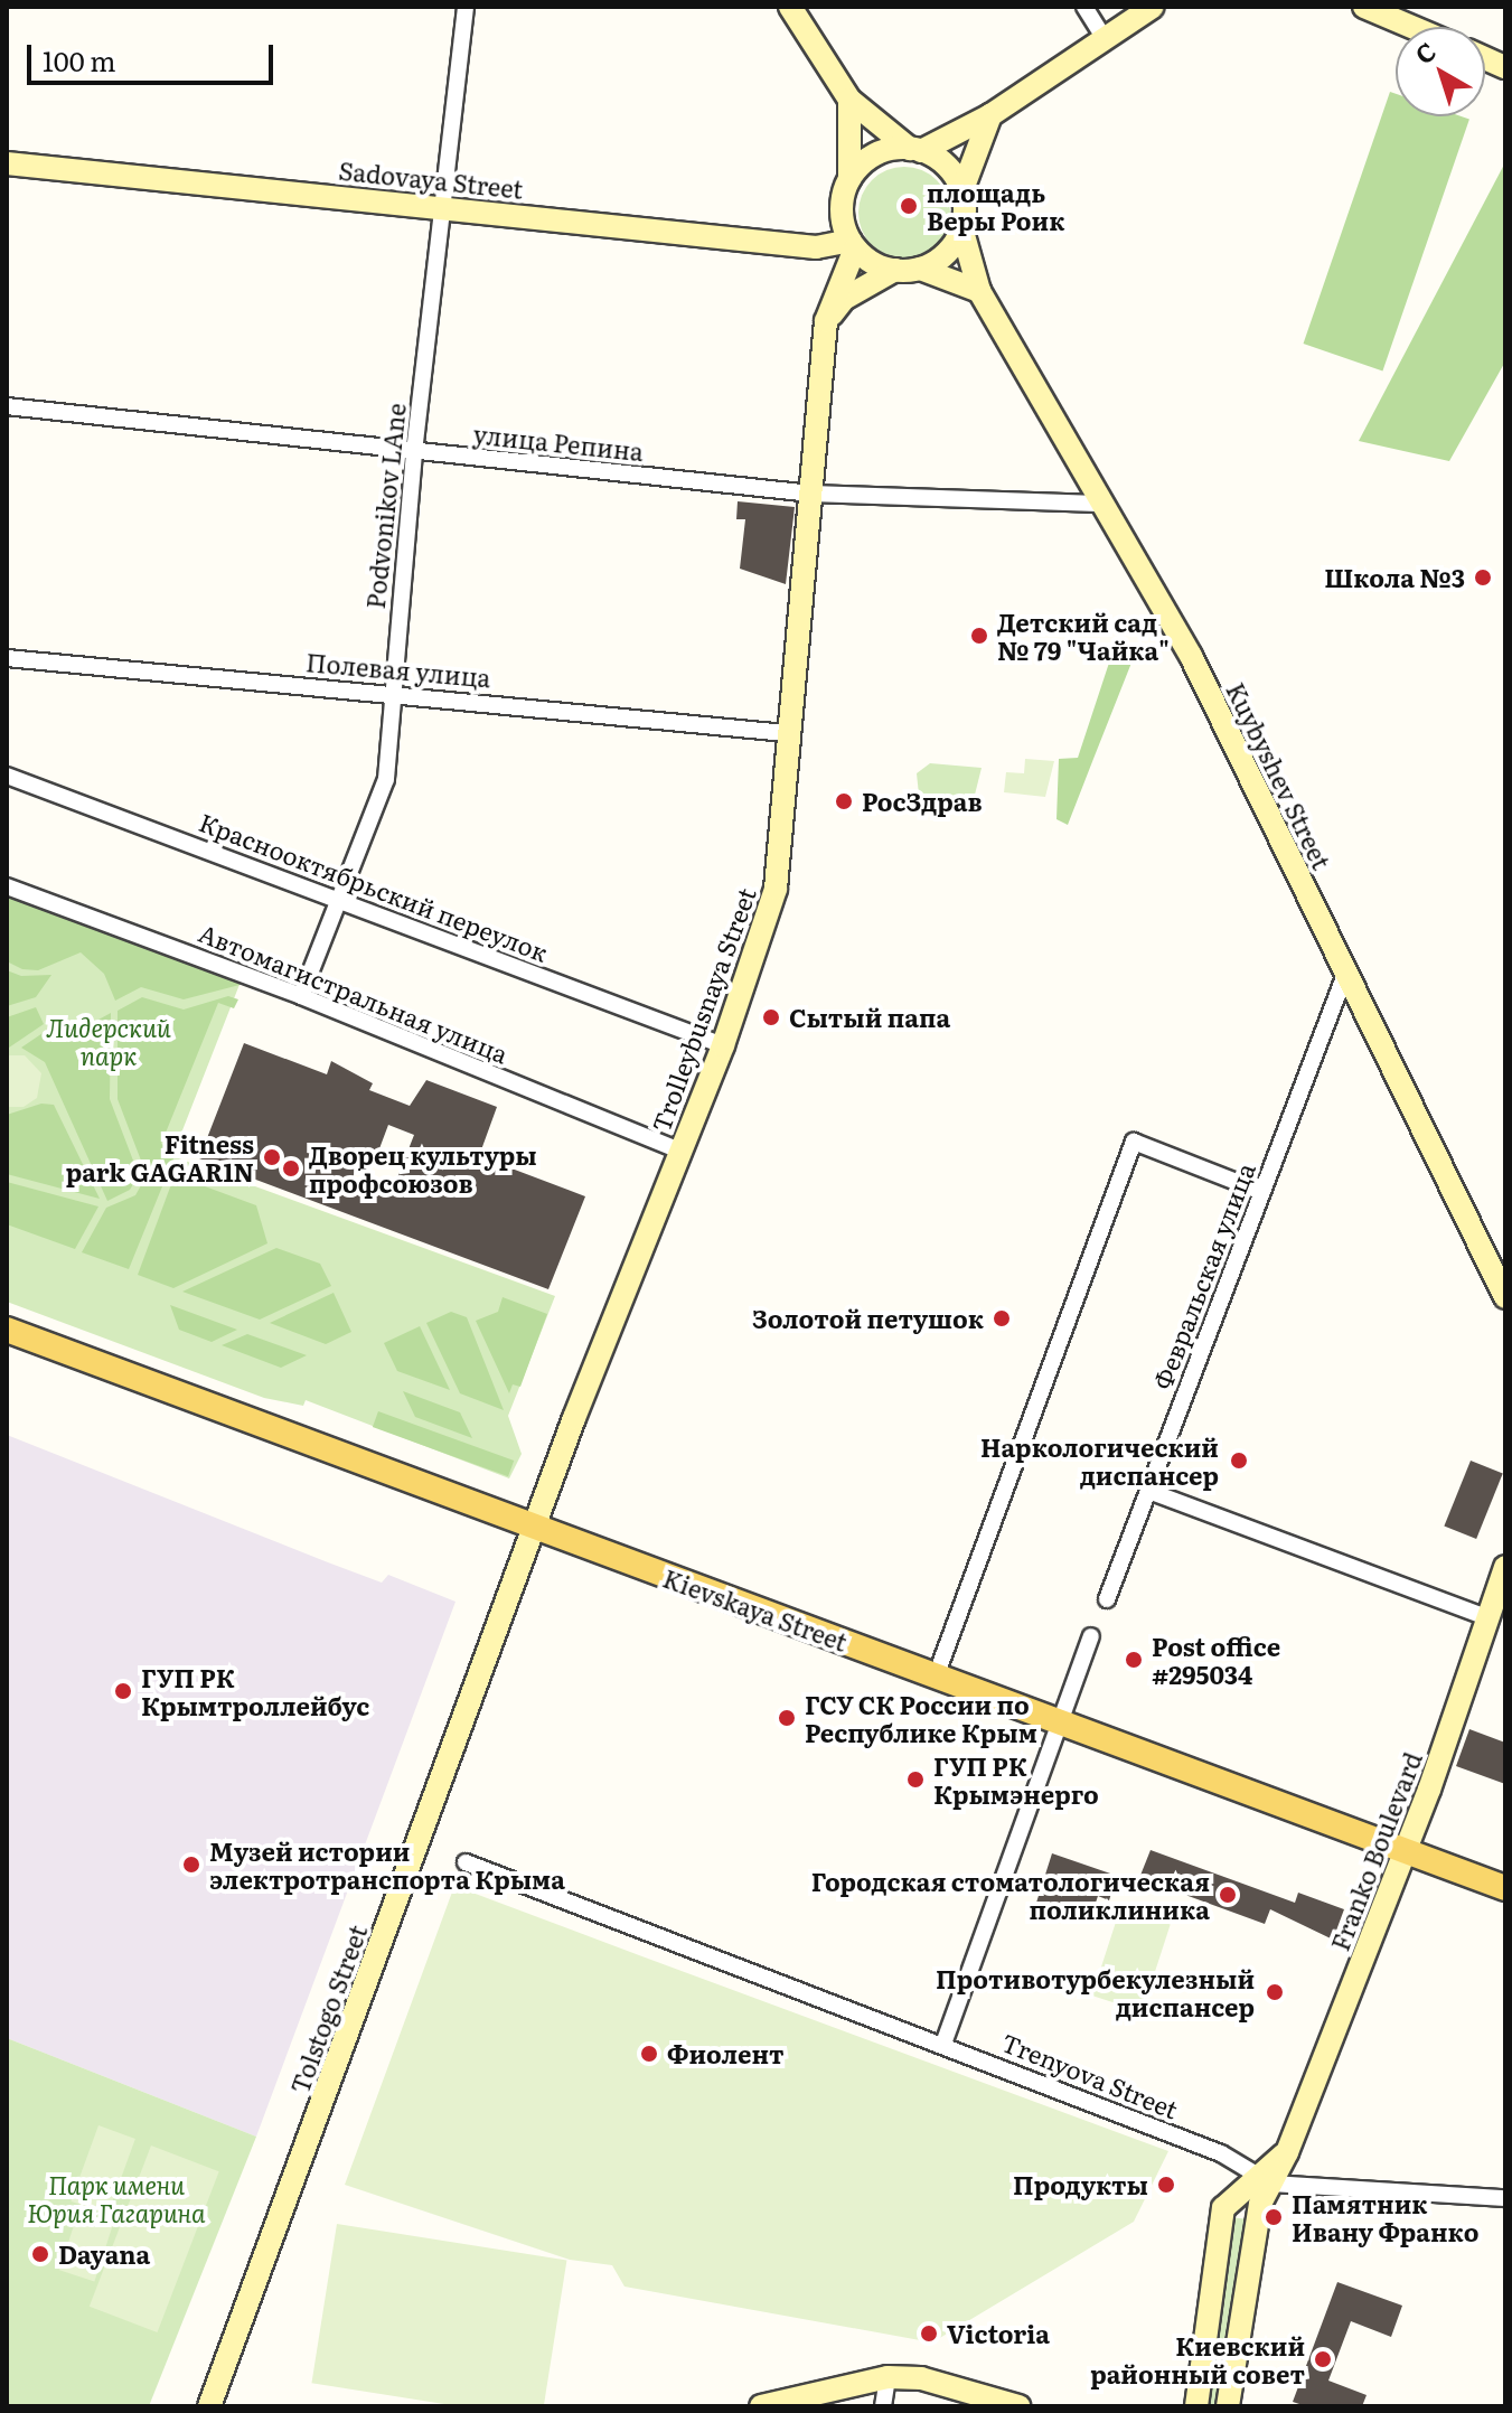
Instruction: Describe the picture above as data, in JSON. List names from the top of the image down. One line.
{"streets":{"main road":["Sadovaya Street","Kuybyshev Street","Trolleybusnaya Street","Kievskaya Street","Franko Boulevard","Tolstogo Street"],"street":["улица Репина","Podvonikov LAne","Полевая улица","Краснооктябрьский переулок","Автомагистральная улица","Февральская улица","Trenyova Street"]},"crossings":[["Sadovaya Street","Podvonikov LAne"],["Sadovaya Street","Kuybyshev Street"],["Sadovaya Street","Trolleybusnaya Street"],["улица Репина","Podvonikov LAne"],["улица Репина","Kuybyshev Street"],["улица Репина","Trolleybusnaya Street"],["Podvonikov LAne","Полевая улица"],["Podvonikov LAne","Краснооктябрьский переулок"],["Podvonikov LAne","Автомагистральная улица"],["Полевая улица","Trolleybusnaya Street"],["Kuybyshev Street","Trolleybusnaya Street"],["Kuybyshev Street","Февральская улица"],["Краснооктябрьский переулок","Trolleybusnaya Street"],["Автомагистральная улица","Trolleybusnaya Street"],["Trolleybusnaya Street","Kievskaya Street"],["Trolleybusnaya Street","Tolstogo Street"],["Kievskaya Street","Franko Boulevard"],["Kievskaya Street","Tolstogo Street"],["Franko Boulevard","Trenyova Street"]],"parks":["Лидерский парк","Парк имени Юрия Гагарина"],"places":["площадь Веры Роик","Школа №3","Детский сад № 79 \"Чайка\"","РосЗдрав","Сытый папа","Fitness park GAGAR1N","Дворец культуры профсоюзов","Золотой петушок","Наркологический диспансер","Post office #295034","ГУП РК Крымтроллейбус","ГСУ СК России по Республике Крым","ГУП РК Крымэнерго","Музей истории электротранспорта Крыма","Городская стоматологическая поликлиника","Противотурбекулезный диспансер","Фиолент","Продукты","Памятник Ивану Франко","Dayana","Victoria","Киевский районный совет"],"scale_bar":"100 m","north":"top left"}
